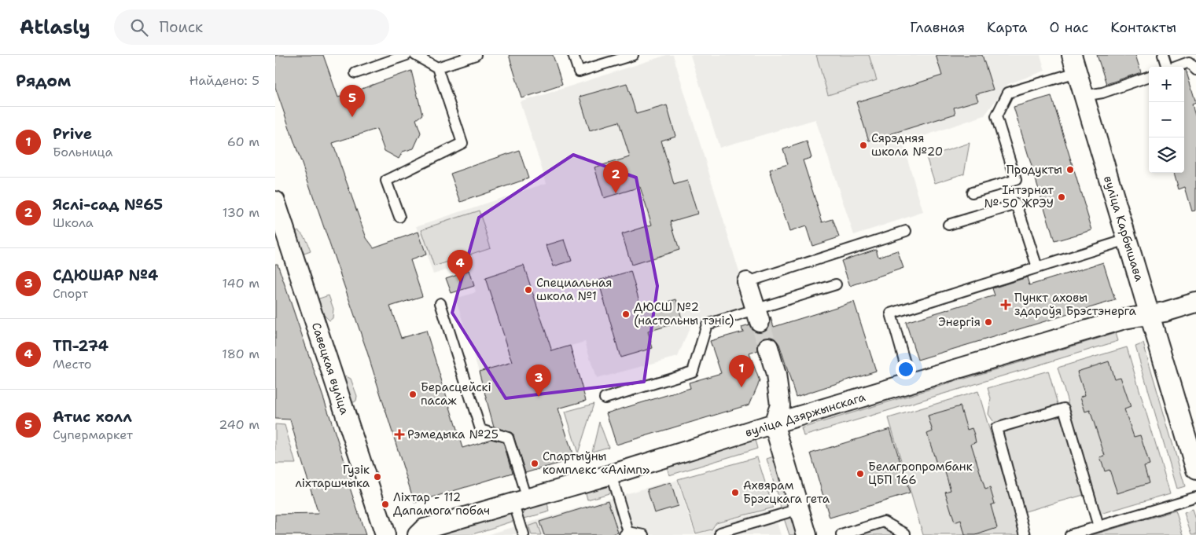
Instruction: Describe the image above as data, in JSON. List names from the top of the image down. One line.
{"streets":{"street":["вуліца Карбышава","Савецкая вуліца","вуліца Дзяржынскага"]},"crossings":[["вуліца Карбышава","вуліца Дзяржынскага"]],"places":{"other":["Сярэдняя школа №20","Продукты","Інтэрнат № 50 ЖРЭУ","Специальная школа №1","ДЮСШ №2 (настольны тэніс)","Энергія","Берасцейскі пасаж","Спартыўны комплекс «Алімп»","Белагропромбанк ЦБП 166","Гузік ліхтаршчыка","Ахвярам Брэсцкага гета","Ліхтар - 112 Дапамога побач"],"health":["Пункт аховы здароўя Брэстэнерга","Рэмедыка №25"]},"page":{"header":"Atlasly","search":"Поиск","nav":["Главная","Карта","О нас","Контакты"],"heading":["Рядом","Найдено: 5"],"map_buttons":["+","−"],"pins":["5","2","4","1","3"],"list":[{"mark":"1","name":"Prive","note":"Больница","value":"60 m"},{"mark":"2","name":"Яслі-сад №65","note":"Школа","value":"130 m"},{"mark":"3","name":"СДЮШАР №4","note":"Спорт","value":"140 m"},{"mark":"4","name":"ТП-274","note":"Место","value":"180 m"},{"mark":"5","name":"Атис холл","note":"Супермаркет","value":"240 m"}]}}
